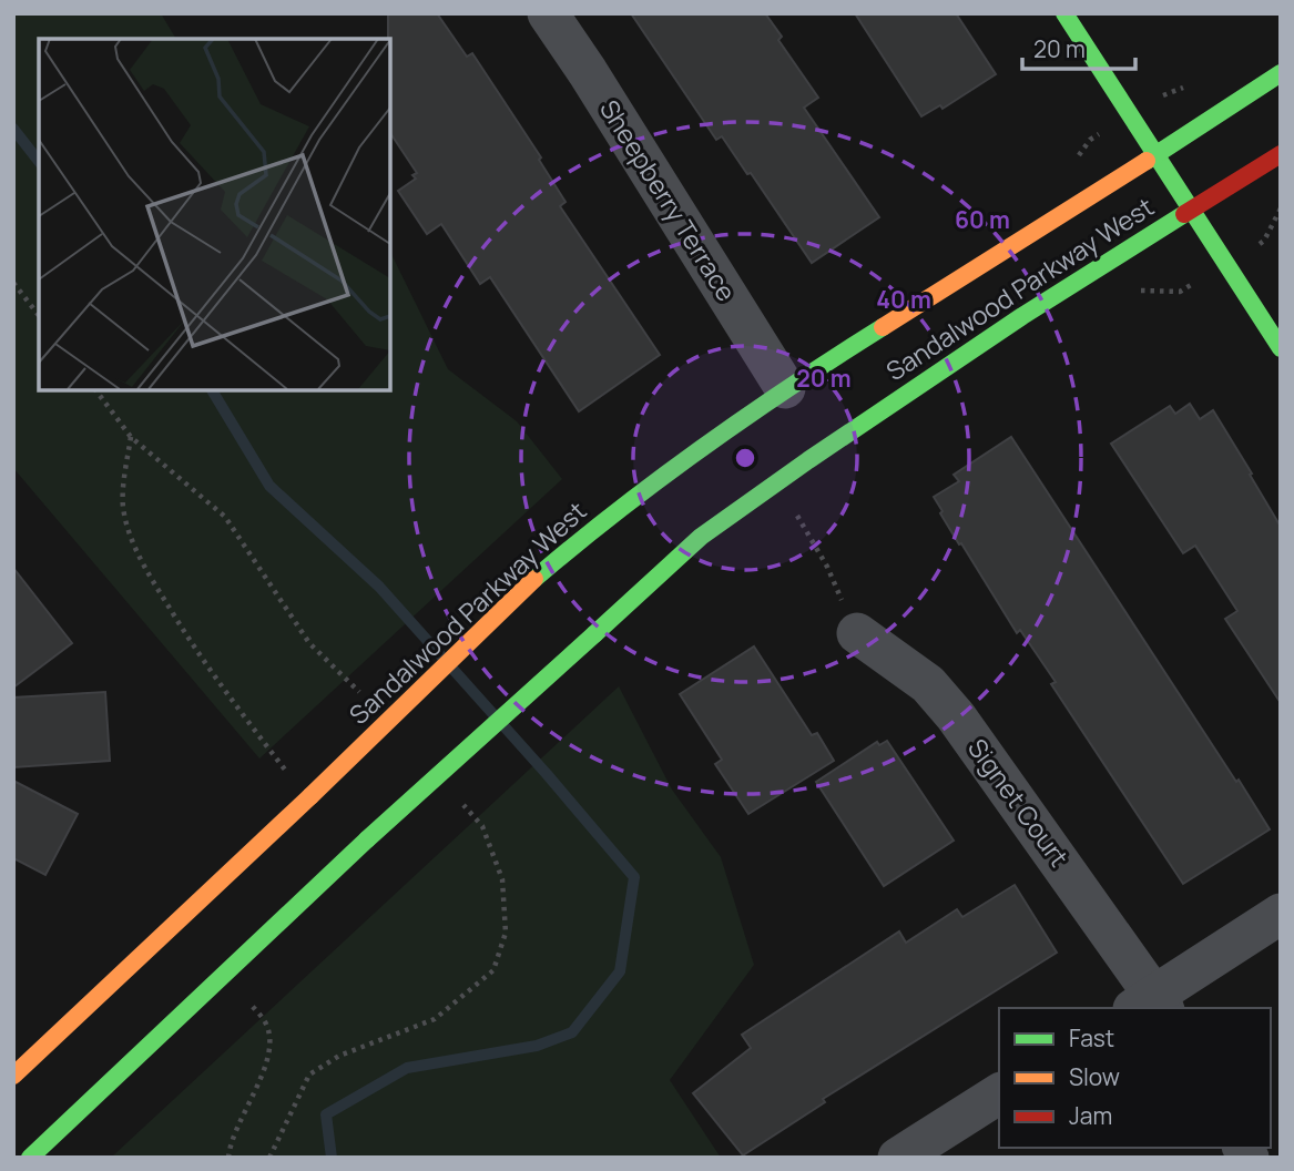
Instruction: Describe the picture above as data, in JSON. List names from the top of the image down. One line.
{"streets":{"main road":["Sandalwood Parkway West"],"street":["Sheepberry Terrace","Signet Court"]},"crossings":[["Sheepberry Terrace","Sandalwood Parkway West"]],"legend":["Fast","Slow","Jam"],"scale_bar":"20 m","rings":["60 m","40 m","20 m"]}
